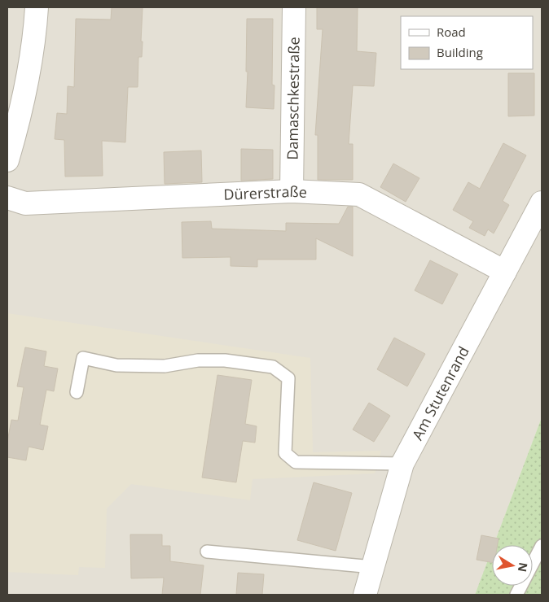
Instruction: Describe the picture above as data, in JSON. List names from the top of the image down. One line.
{"streets":{"street":["Damaschkestraße","Dürerstraße","Am Stutenrand"]},"crossings":[["Damaschkestraße","Dürerstraße"],["Dürerstraße","Am Stutenrand"]],"legend":["Road","Building"],"north":"right"}
